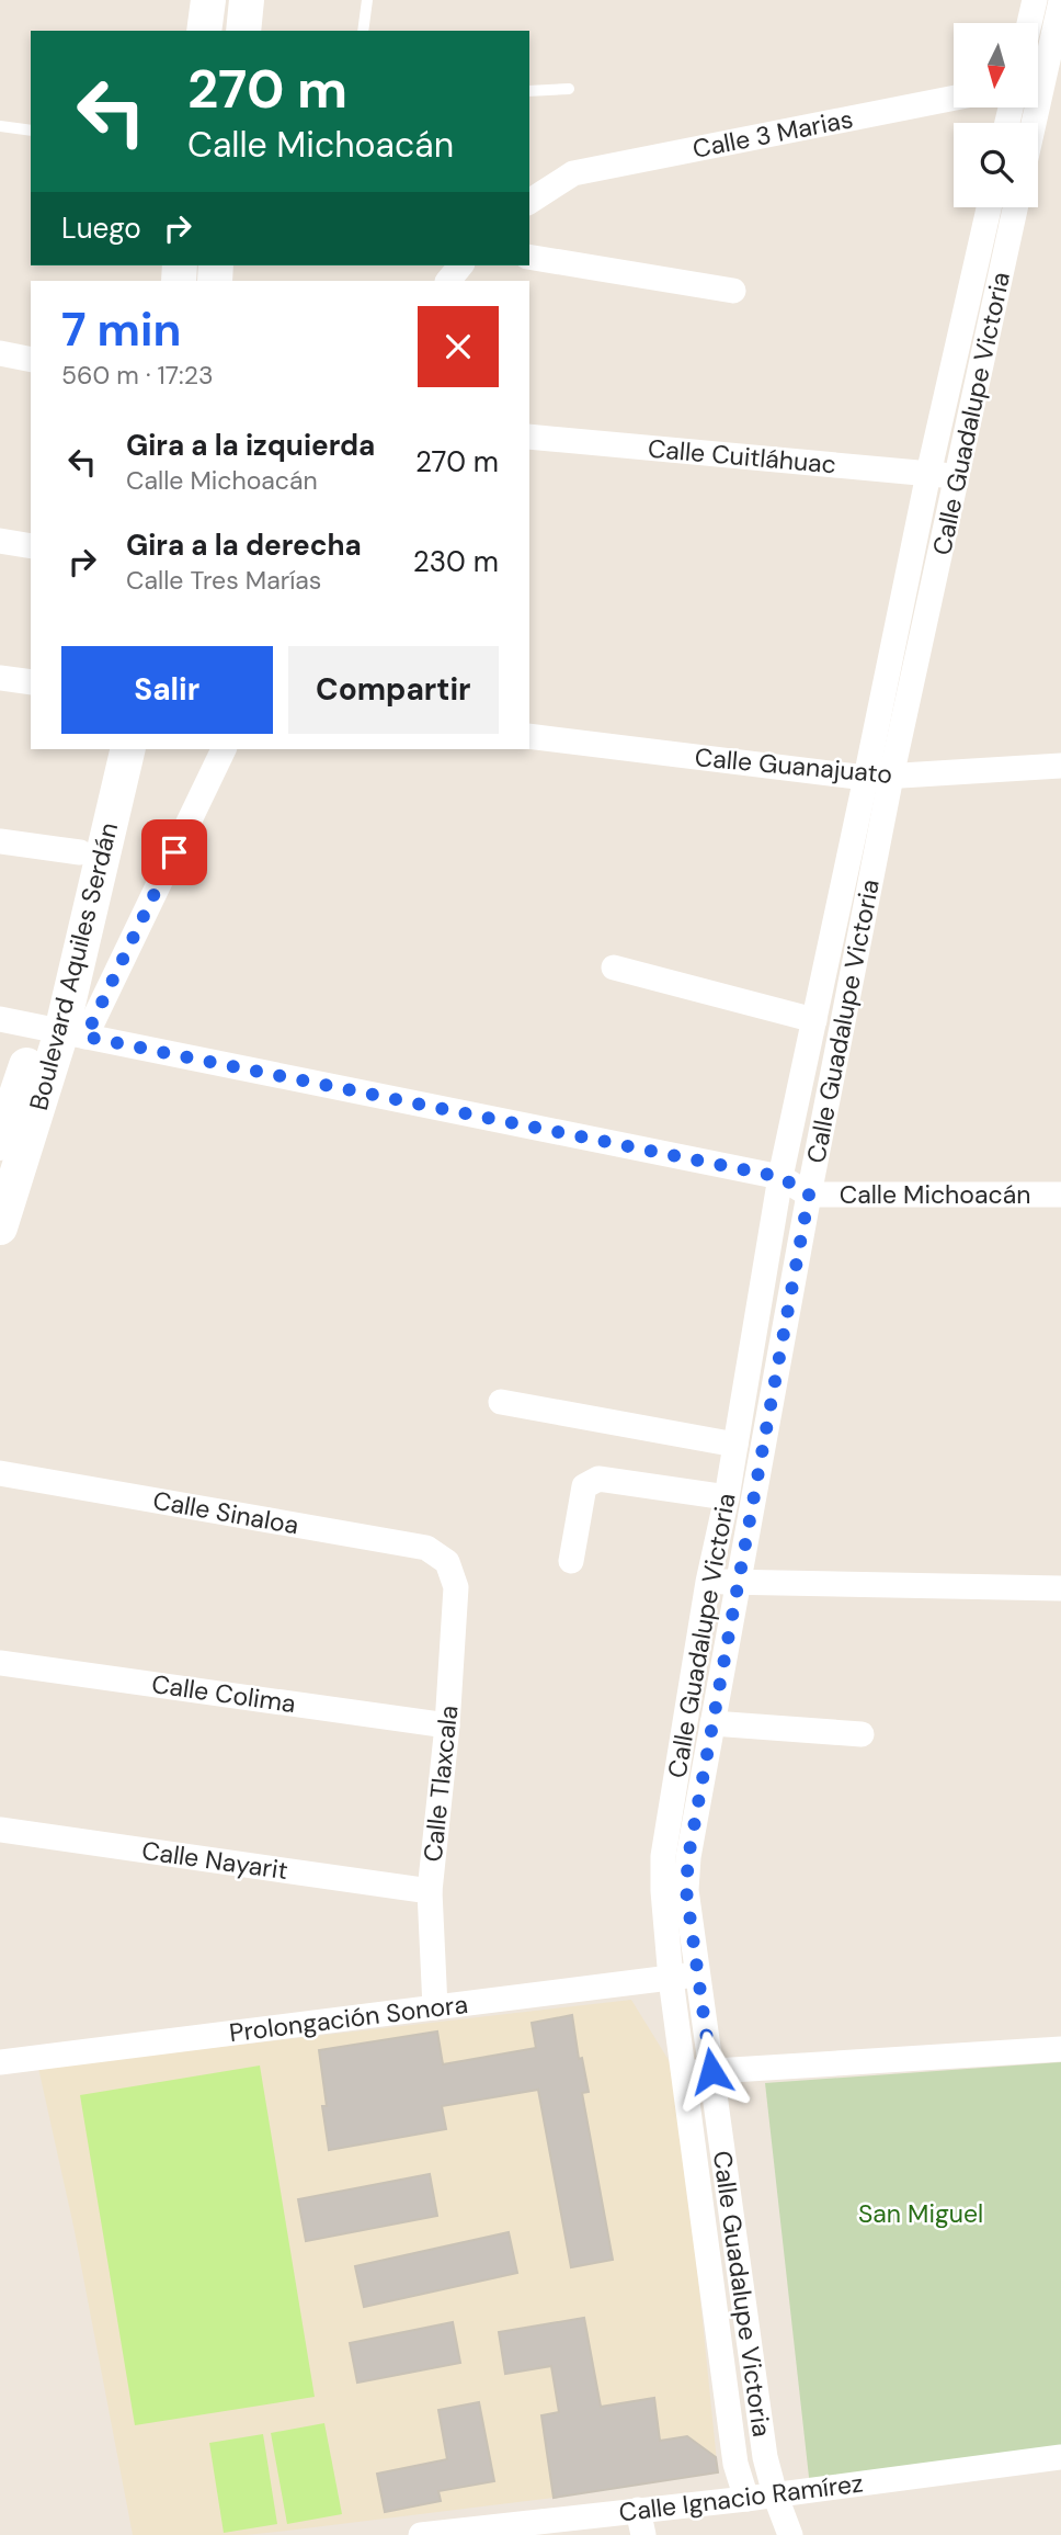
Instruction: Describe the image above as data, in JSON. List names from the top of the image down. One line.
{"streets":{"street":["Calle 3 Marias","Calle Guadalupe Victoria","Calle Cuitláhuac","Calle Guanajuato","Boulevard Aquiles Serdán","Calle Michoacán","Calle Sinaloa","Calle Colima","Calle Tlaxcala","Calle Nayarit","Prolongación Sonora","Calle Ignacio Ramírez"]},"crossings":[["Calle Guadalupe Victoria","Calle Cuitláhuac"],["Calle Guadalupe Victoria","Calle Guanajuato"],["Calle Guadalupe Victoria","Calle Michoacán"],["Calle Guadalupe Victoria","Prolongación Sonora"],["Calle Guadalupe Victoria","Calle Ignacio Ramírez"],["Boulevard Aquiles Serdán","Calle Michoacán"],["Calle Sinaloa","Calle Tlaxcala"],["Calle Colima","Calle Tlaxcala"],["Calle Tlaxcala","Calle Nayarit"],["Calle Tlaxcala","Prolongación Sonora"]],"parks":["San Miguel"],"north":"bottom","page":{"turn":["270 m","Calle Michoacán"],"then":"Luego","heading":["7 min","560 m · 17:23"],"list":[{"name":"Gira a la izquierda","note":"Calle Michoacán","value":"270 m"},{"name":"Gira a la derecha","note":"Calle Tres Marías","value":"230 m"}],"buttons":["Salir","Compartir"]}}
